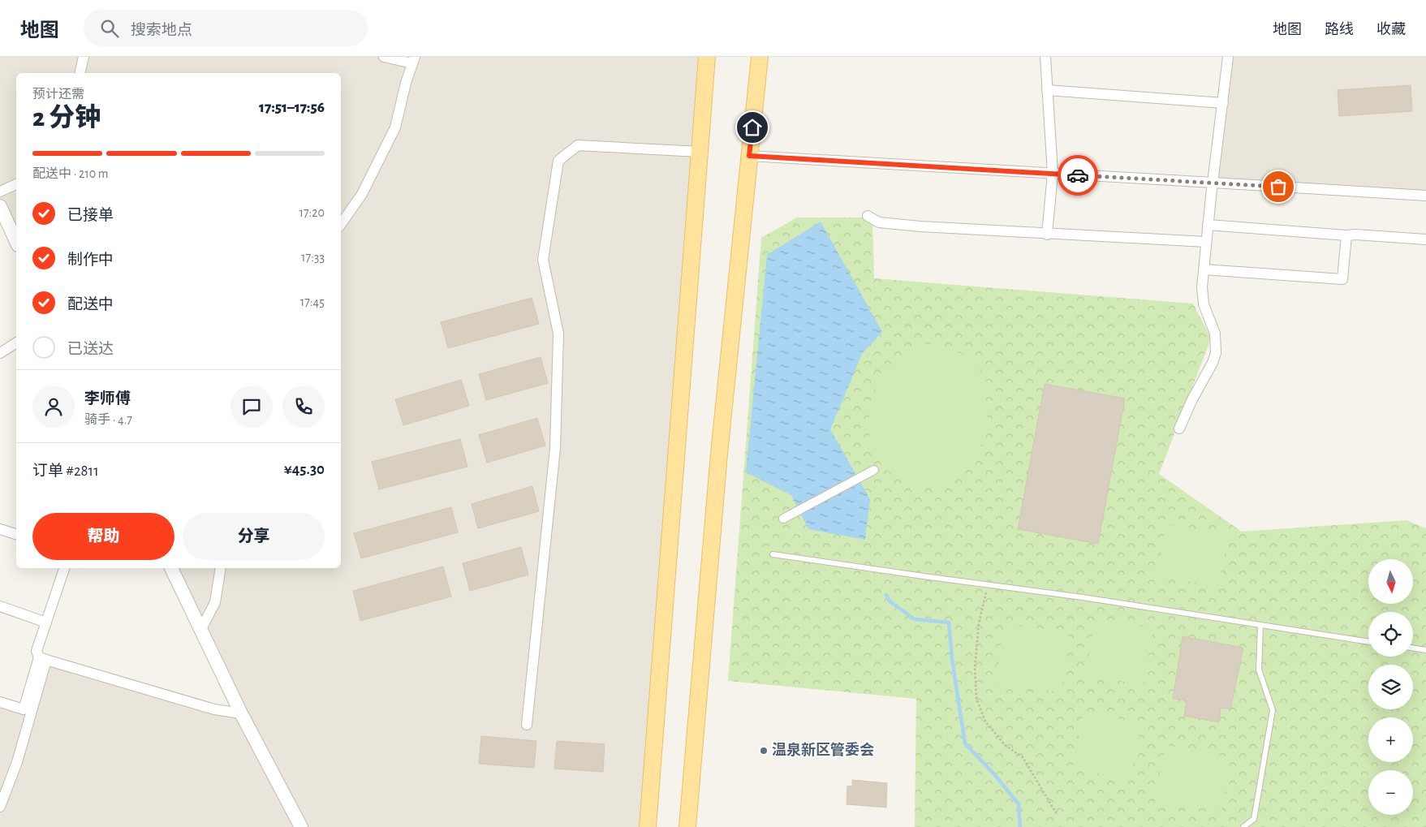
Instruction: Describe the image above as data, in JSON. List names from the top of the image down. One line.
{"places":["温泉新区管委会"],"north":"bottom","page":{"header":"地图","search":"搜索地点","nav":["地图","路线","收藏"],"heading":["2 分钟","预计还需","17:51–17:56"],"panel":["李师傅","骑手 · 4.7","订单 #2811","¥45.30"],"bar":"配送中 · 210 m","list":[["已接单","17:20"],["制作中","17:33"],["配送中","17:45"],"已送达"],"buttons":["帮助","分享"],"map_buttons":["+","−"]}}
